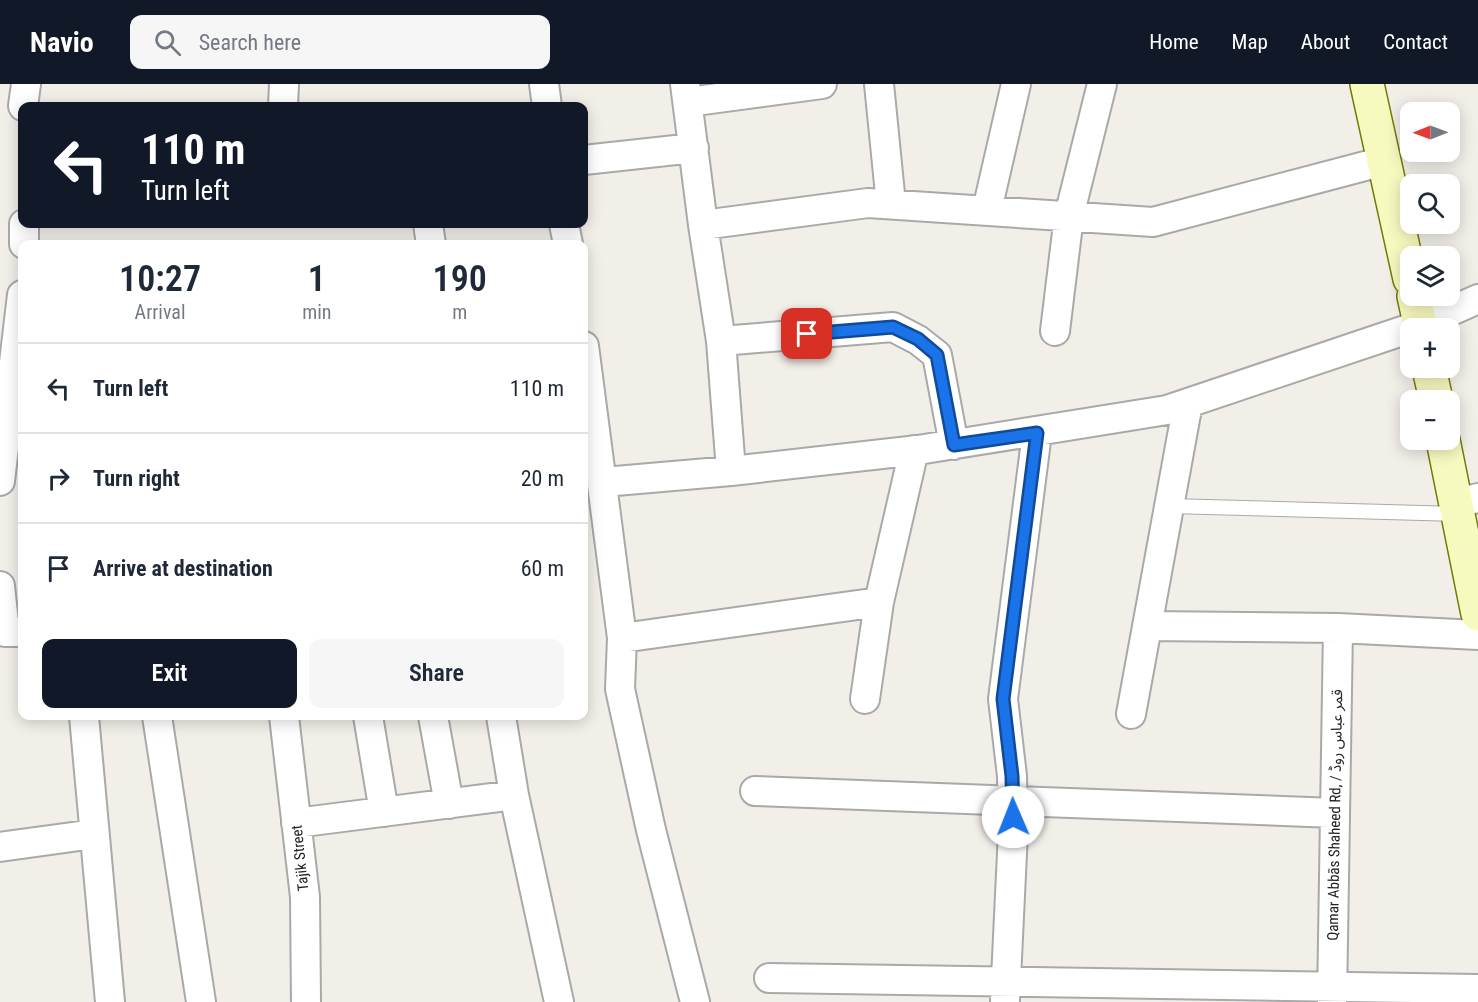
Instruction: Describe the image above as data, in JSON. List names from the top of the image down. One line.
{"streets":{"street":["Qamar Abbās Shaheed Rd, / قمر عباس روڈ","Tajik Street"]},"north":"left","page":{"header":"Navio","search":"Search here","nav":["Home","Map","About","Contact"],"map_buttons":["+","−"],"turn":["110 m","Turn left"],"eta":["10:27","Arrival","1","min","190","m"],"list":[{"name":"Turn left","value":"110 m"},{"name":"Turn right","value":"20 m"},{"name":"Arrive at destination","value":"60 m"}],"buttons":["Exit","Share"]}}
